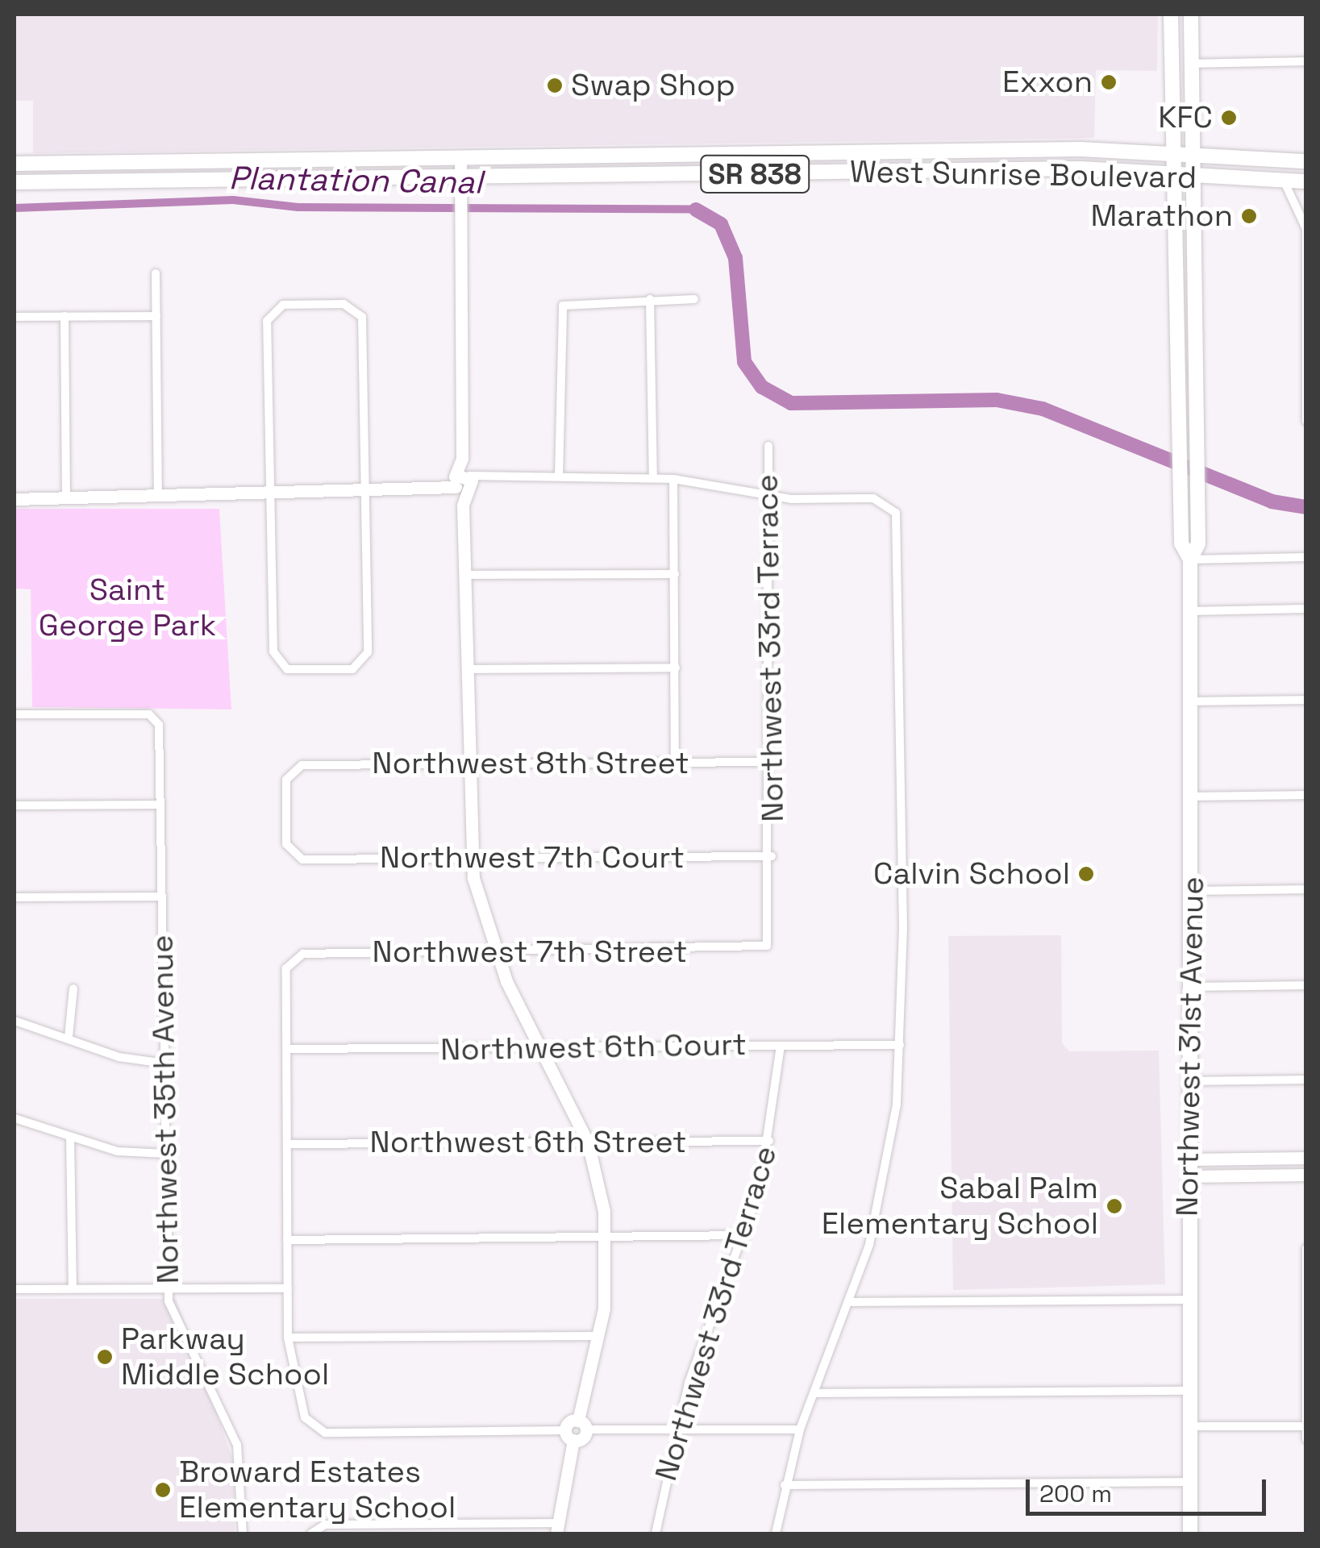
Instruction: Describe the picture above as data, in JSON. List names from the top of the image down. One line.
{"streets":{"main road":["SR 838","West Sunrise Boulevard","Northwest 31st Avenue"],"street":["Northwest 33rd Terrace","Northwest 8th Street","Northwest 7th Court","Northwest 7th Street","Northwest 6th Court","Northwest 35th Avenue","Northwest 6th Street"]},"crossings":[["West Sunrise Boulevard","Northwest 31st Avenue"],["Northwest 33rd Terrace","Northwest 8th Street"],["Northwest 33rd Terrace","Northwest 7th Court"],["Northwest 33rd Terrace","Northwest 7th Street"],["Northwest 33rd Terrace","Northwest 6th Court"],["Northwest 33rd Terrace","Northwest 6th Street"],["Northwest 8th Street","Northwest 7th Court"],["Northwest 7th Street","Northwest 6th Court"]],"water":["Plantation Canal"],"parks":["Saint George Park"],"places":["Exxon","Swap Shop","KFC","Marathon","Calvin School","Sabal Palm Elementary School","Parkway Middle School","Broward Estates Elementary School"],"scale_bar":"200 m"}
